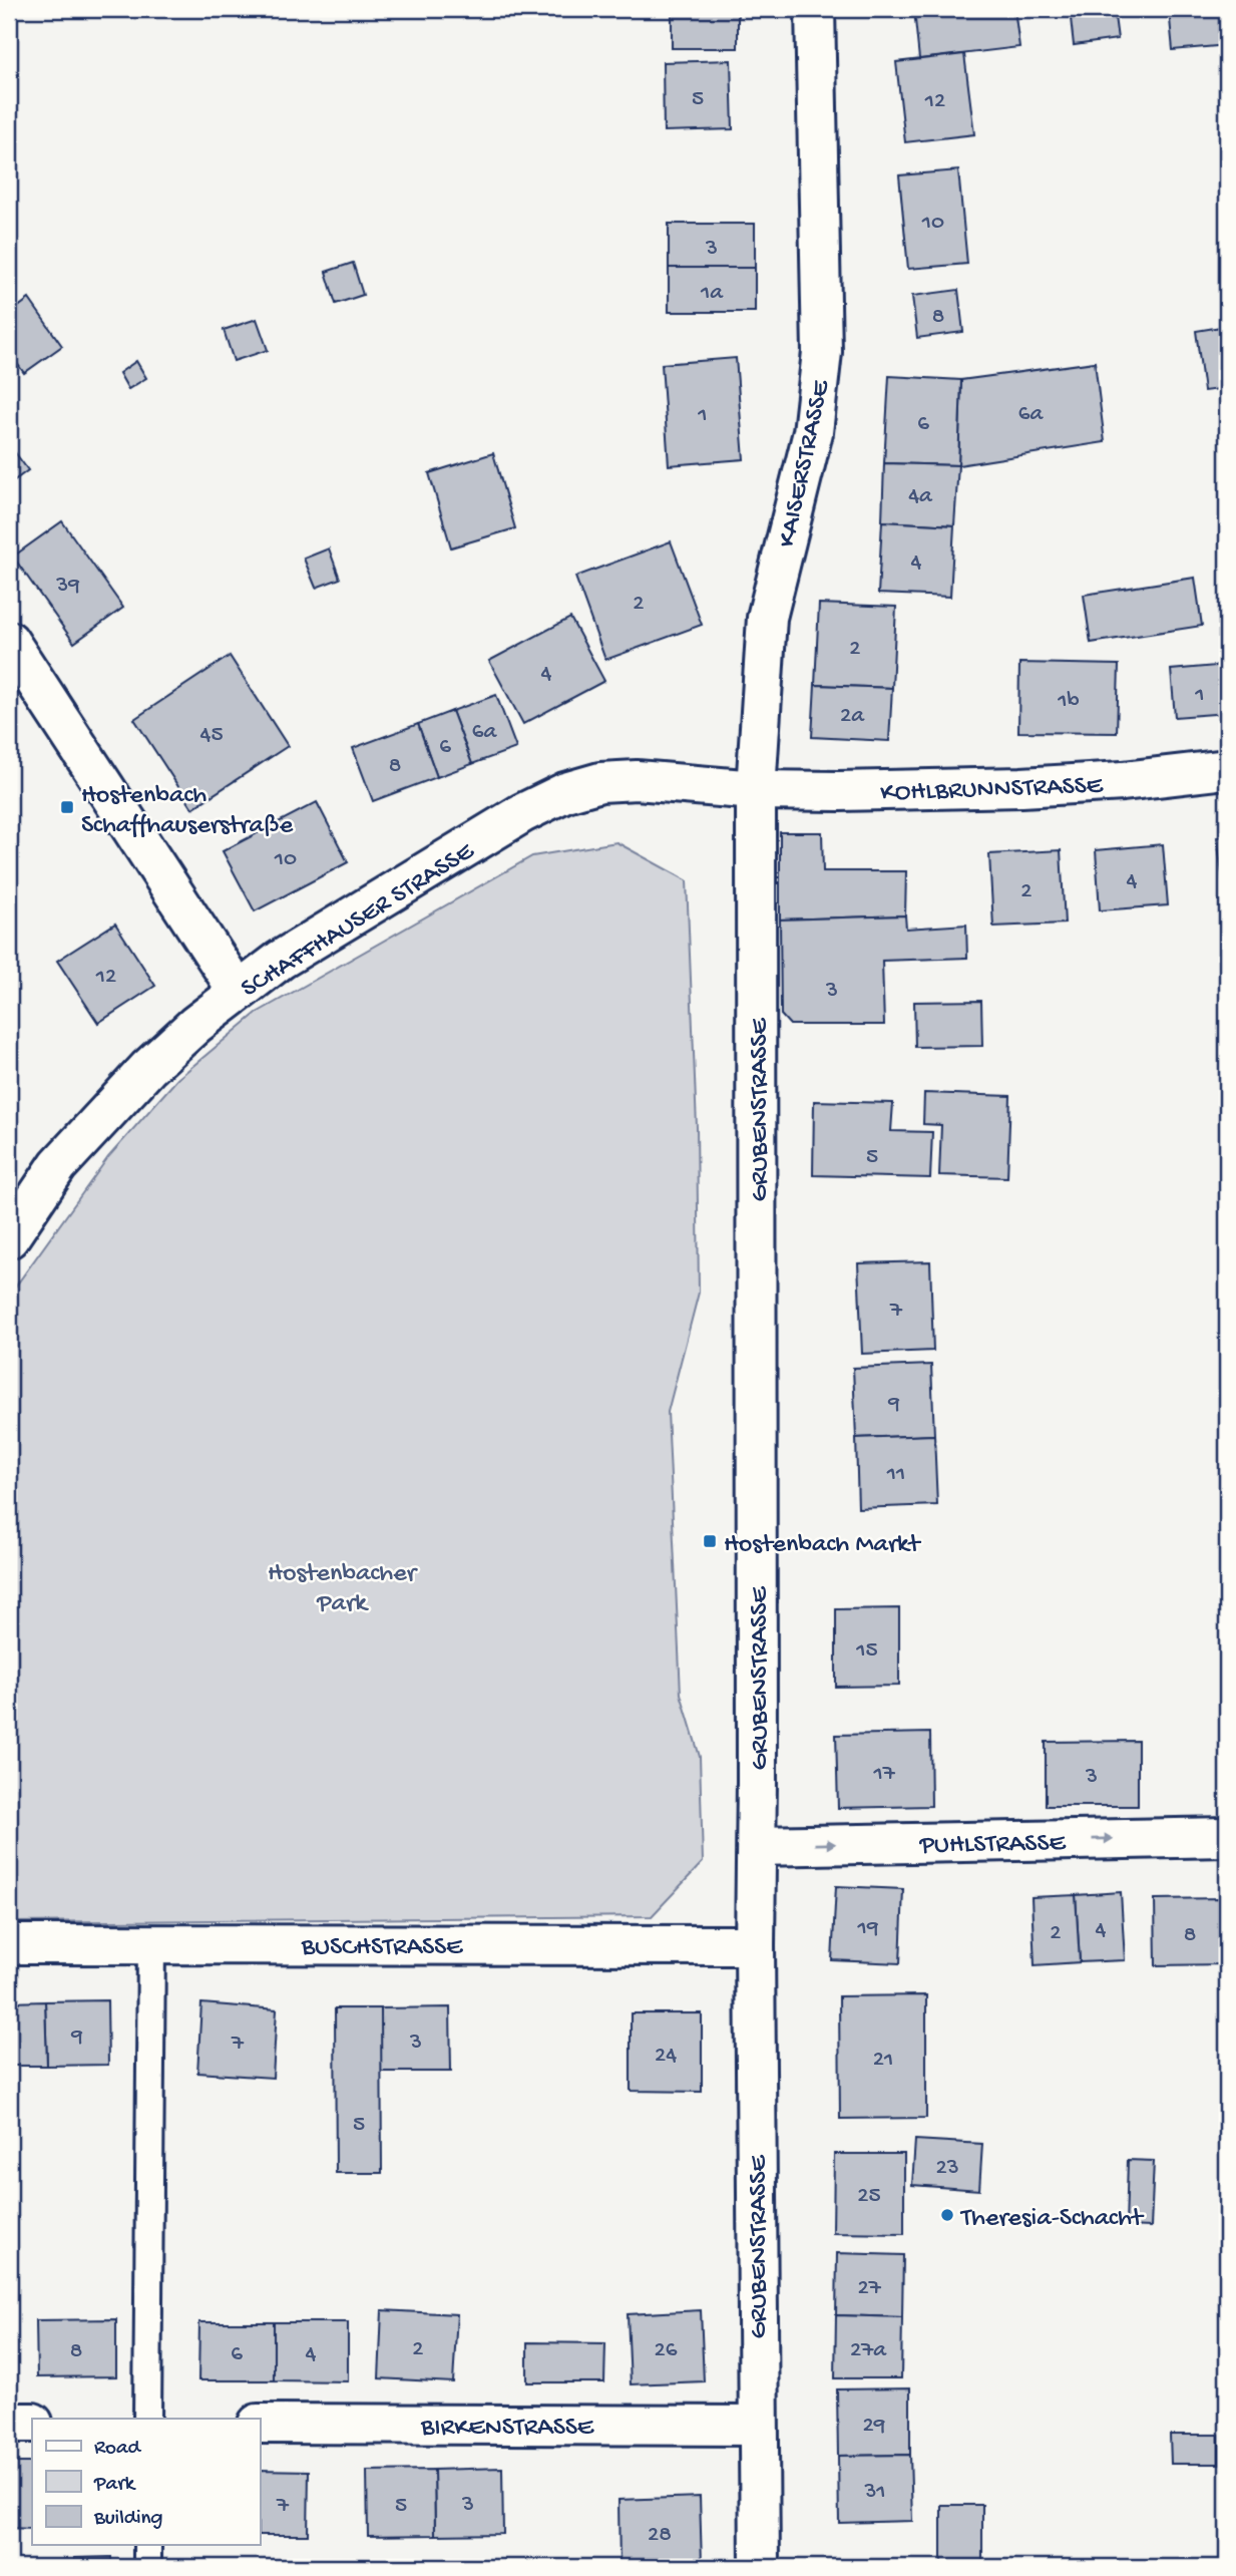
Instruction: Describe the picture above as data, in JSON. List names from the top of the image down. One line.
{"streets":{"street":["KAISERSTRASSE","KOHLBRUNNSTRASSE","SCHAFFHAUSER STRASSE","GRUBENSTRASSE","PUHLSTRASSE","BUSCHSTRASSE","BIRKENSTRASSE"]},"crossings":[["KAISERSTRASSE","KOHLBRUNNSTRASSE"],["KAISERSTRASSE","SCHAFFHAUSER STRASSE"],["KAISERSTRASSE","GRUBENSTRASSE"],["KOHLBRUNNSTRASSE","SCHAFFHAUSER STRASSE"],["KOHLBRUNNSTRASSE","GRUBENSTRASSE"],["SCHAFFHAUSER STRASSE","GRUBENSTRASSE"],["GRUBENSTRASSE","PUHLSTRASSE"],["GRUBENSTRASSE","BUSCHSTRASSE"],["GRUBENSTRASSE","BIRKENSTRASSE"]],"one_way":["PUHLSTRASSE"],"parks":["Hostenbacher Park"],"places":{"transit":["Hostenbach Schaffhauserstraße","Hostenbach Markt"],"other":["Theresia-Schacht"]},"house_numbers":["5","12","10","3","1a","8","6a","1","6","4a","4","39","2","2","4","1","1b","2a","6a","45","6","8","10","4","2","12","3","5","7","9","11","15","17","3","19","4","2","8","9","3","7","24","21","5","23","25","27","2","26","27a","8","6","4","29","31","3","7","5","28"],"legend":["Road","Park","Building"]}
